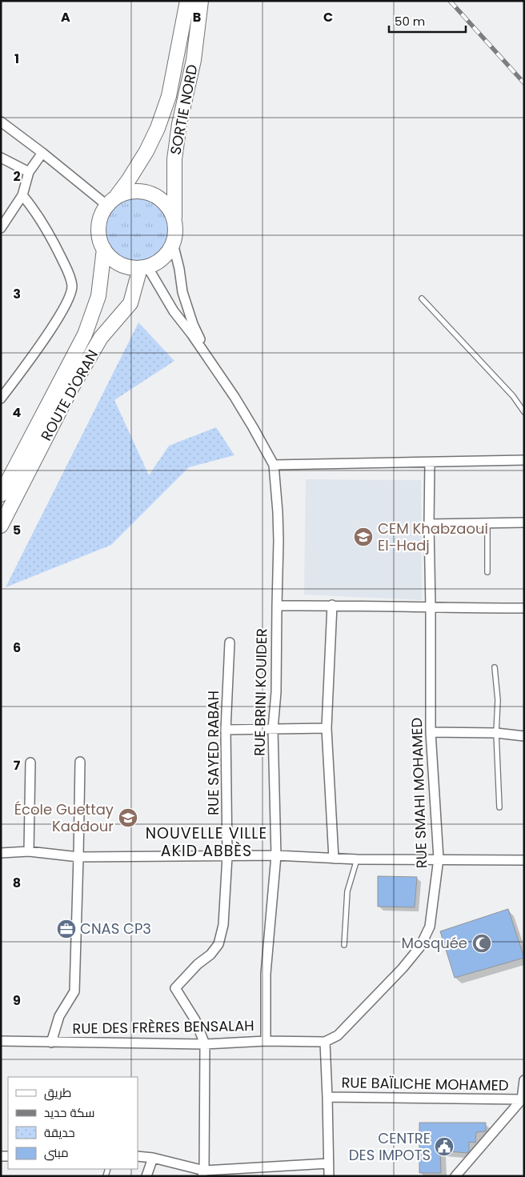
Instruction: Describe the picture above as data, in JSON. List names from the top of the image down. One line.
{"streets":{"main road":["SORTIE NORD","ROUTE D'ORAN"],"street":["RUE BRINI KOUIDER","RUE SAYED RABAH","RUE SMAHI MOHAMED","RUE DES FRÈRES BENSALAH","RUE BAÏLICHE MOHAMED"]},"crossings":[["SORTIE NORD","ROUTE D'ORAN"],["RUE BRINI KOUIDER","RUE DES FRÈRES BENSALAH"],["RUE SAYED RABAH","RUE DES FRÈRES BENSALAH"],["RUE SMAHI MOHAMED","RUE DES FRÈRES BENSALAH"]],"districts":["NOUVELLE VILLE AKID ABBÈS"],"places":{"school or university":["CEM Khabzaoui El-Hadj","École Guettay Kaddour"],"office":["CNAS CP3"],"mosque":["Mosquée"],"public building":["CENTRE DES IMPOTS"]},"legend":["طريق","سكة حديد","حديقة","مبنى"],"scale_bar":"50 m","grid":{"columns":["A","B","C"],"rows":["1","2","3","4","5","6","7","8","9"]}}
